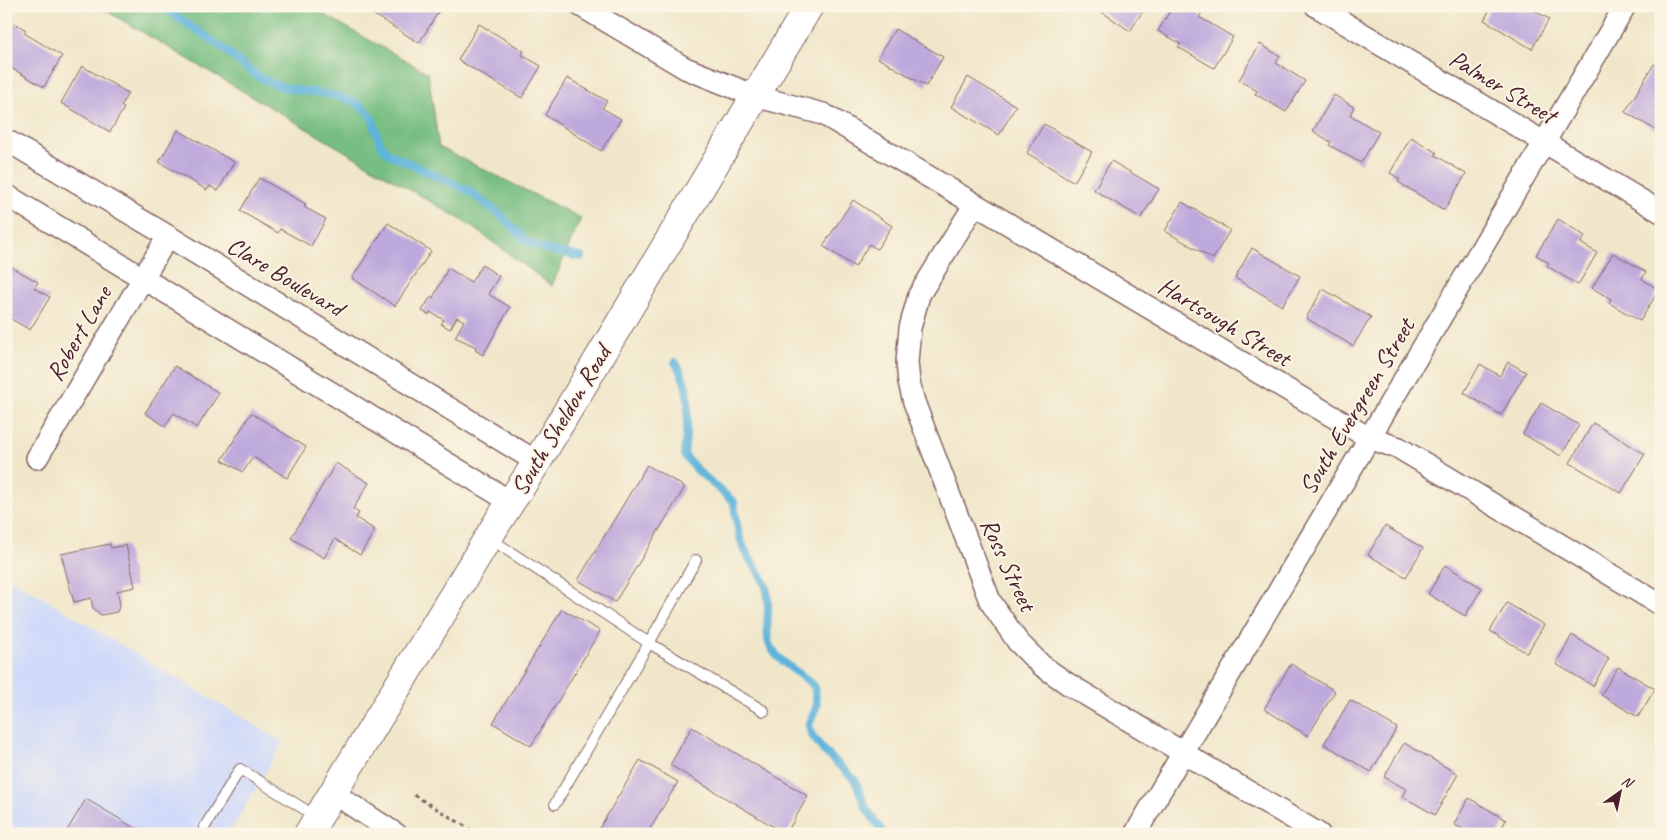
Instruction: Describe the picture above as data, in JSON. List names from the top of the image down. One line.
{"streets":{"main road":["South Sheldon Road"],"street":["Palmer Street","Clare Boulevard","Hartsough Street","Robert Lane","South Evergreen Street","Ross Street"]},"crossings":[["Palmer Street","South Evergreen Street"],["Clare Boulevard","Robert Lane"],["Clare Boulevard","South Sheldon Road"],["Hartsough Street","South Evergreen Street"],["Hartsough Street","South Sheldon Road"],["Hartsough Street","Ross Street"],["South Evergreen Street","Ross Street"]],"north":"top right"}
